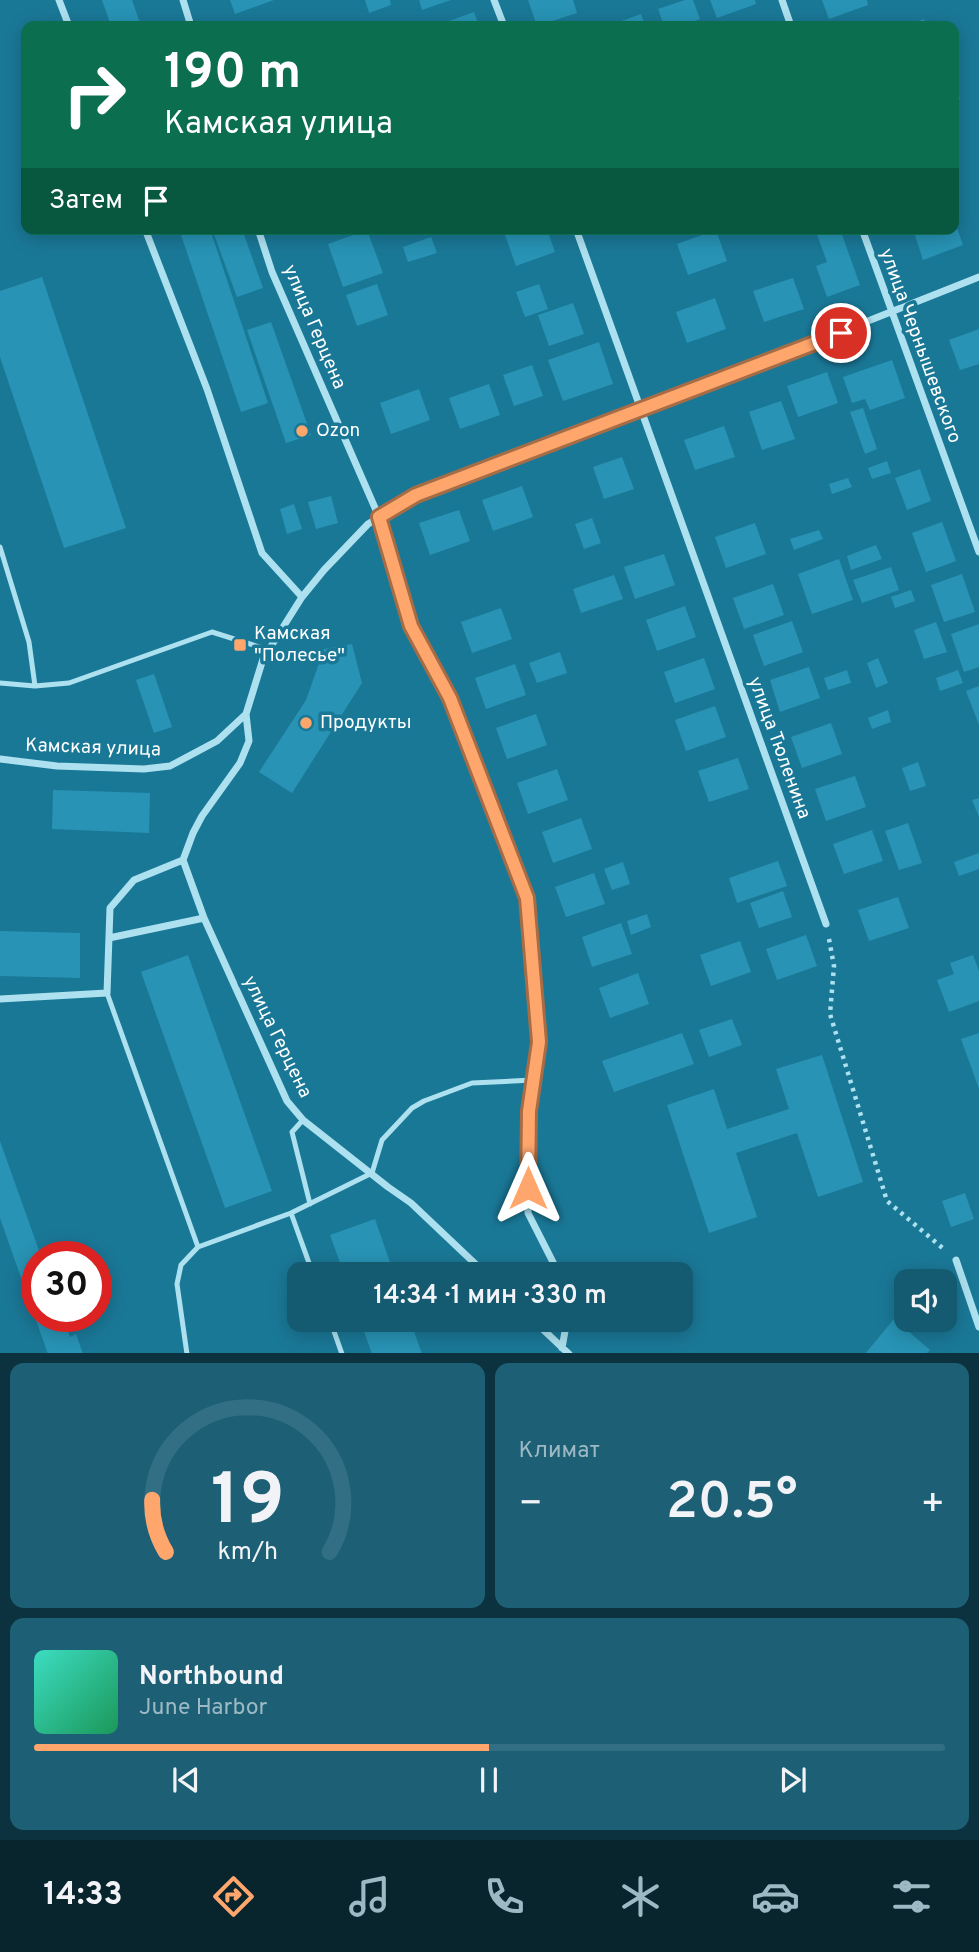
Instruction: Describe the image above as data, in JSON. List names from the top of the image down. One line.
{"streets":{"street":["улица Герцена","улица Чернышевского","Камская улица","улица Тюленина"]},"crossings":[["улица Герцена","Камская улица"],["улица Чернышевского","Камская улица"],["Камская улица","улица Тюленина"]],"places":{"other":["Ozon","Продукты"],"transit":["Камская \"Полесье\""]},"page":{"turn":["190 m","Камская улица"],"then":"Затем","limit":"30","trip":"14:34 · 1 мин · 330 m","tile":"Климат","heat":["−","20.5°","+"],"song":["Northbound","June Harbor"],"tabs":"14:33","gauge":["19","km/h"]}}
